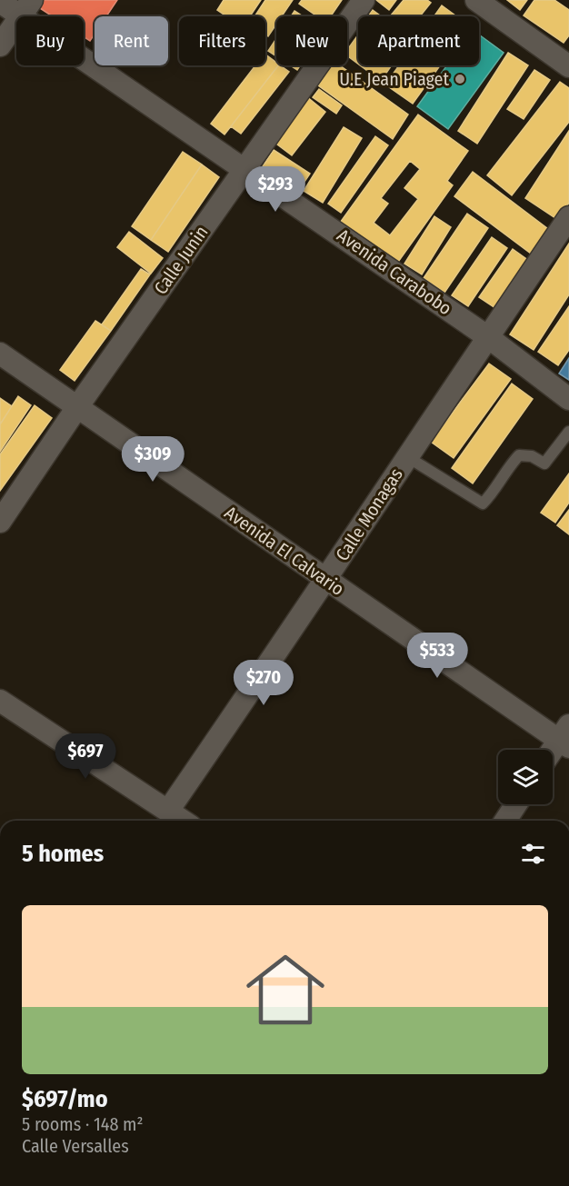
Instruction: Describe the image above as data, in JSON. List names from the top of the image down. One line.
{"streets":{"street":["Calle Junin","Avenida Carabobo","Calle Monagas","Avenida El Calvario"]},"crossings":[["Calle Junin","Avenida Carabobo"],["Calle Junin","Avenida El Calvario"],["Avenida Carabobo","Calle Monagas"],["Calle Monagas","Avenida El Calvario"]],"places":["U.E Jean Piaget"],"page":{"chip":["Buy","Rent","Filters","New","Apartment"],"price":["$293","$309","$533","$270","$697"],"heading":"5 homes","list":[{"name":"$697/mo","note":"5 rooms · 148 m² · Calle Versalles"}]}}
